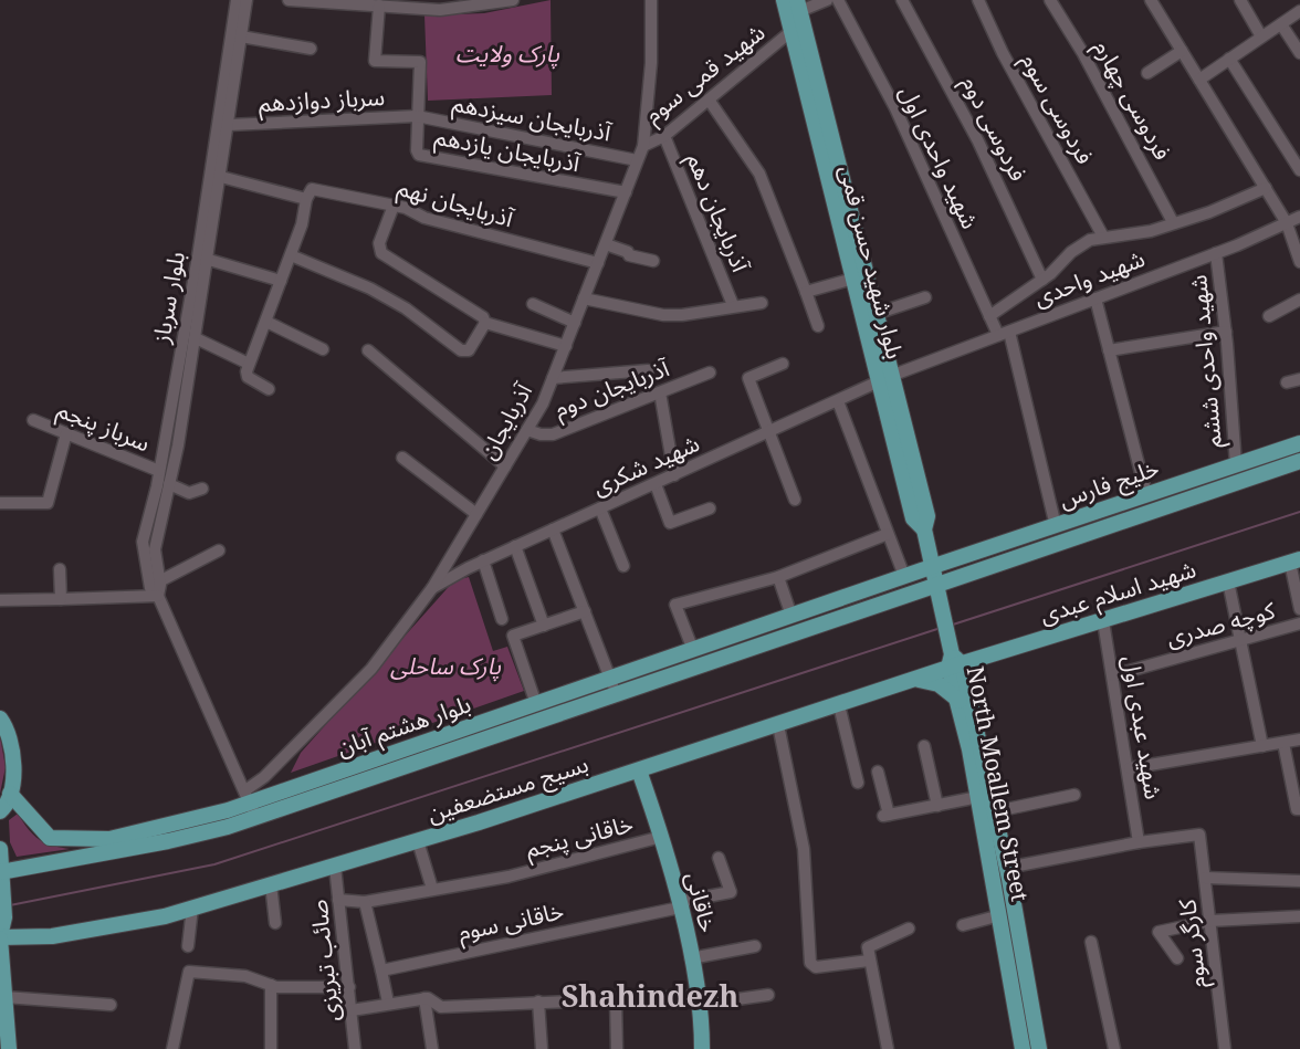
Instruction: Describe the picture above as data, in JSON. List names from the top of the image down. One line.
{"streets":{"main road":["بلوار شهید حسن قمی","خلیج فارس","شهید اسلام عبدی","بلوار هشتم آبان","North Moallem Street","بسیج مستضعفین","خاقانی"],"street":["شهید قمی سوم","سرباز دوازدهم","فردوسی چهارم","فردوسی سوم","آذربایجان سیزدهم","فردوسی دوم","آذربایجان یازدهم","شهید واحدی اول","آذربایجان نهم","آذربایجان دهم","شهید واحدی","بلوار سرباز","شهید واحدی ششم","آذربایجان دوم","آذربایجان","سرباز پنجم","شهید شکری","کوچه صدری","شهید عبدی اول","خاقانی پنجم","خاقانی سوم","کارگر سوم","صائب تبریزی"]},"crossings":[["شهید قمی سوم","آذربایجان دهم"],["شهید قمی سوم","بلوار شهید حسن قمی"],["شهید قمی سوم","آذربایجان"],["سرباز دوازدهم","آذربایجان سیزدهم"],["سرباز دوازدهم","آذربایجان یازدهم"],["سرباز دوازدهم","بلوار سرباز"],["آذربایجان سیزدهم","آذربایجان یازدهم"],["آذربایجان سیزدهم","آذربایجان"],["آذربایجان یازدهم","آذربایجان"],["شهید واحدی اول","شهید واحدی"],["شهید واحدی اول","خلیج فارس"],["آذربایجان نهم","آذربایجان"],["بلوار شهید حسن قمی","شهید واحدی"],["بلوار شهید حسن قمی","شهید شکری"],["بلوار شهید حسن قمی","خلیج فارس"],["بلوار شهید حسن قمی","شهید اسلام عبدی"],["بلوار شهید حسن قمی","بلوار هشتم آبان"],["بلوار شهید حسن قمی","North Moallem Street"],["بلوار شهید حسن قمی","بسیج مستضعفین"],["شهید واحدی","شهید واحدی ششم"],["شهید واحدی","شهید شکری"],["بلوار سرباز","آذربایجان"],["بلوار سرباز","سرباز پنجم"],["بلوار سرباز","بلوار هشتم آبان"],["شهید واحدی ششم","خلیج فارس"],["آذربایجان دوم","آذربایجان"],["آذربایجان","شهید شکری"],["آذربایجان","بلوار هشتم آبان"],["خلیج فارس","بلوار هشتم آبان"],["شهید اسلام عبدی","شهید عبدی اول"],["شهید اسلام عبدی","North Moallem Street"],["شهید اسلام عبدی","بسیج مستضعفین"],["کوچه صدری","شهید عبدی اول"],["شهید عبدی اول","کارگر سوم"],["North Moallem Street","بسیج مستضعفین"],["بسیج مستضعفین","خاقانی"],["بسیج مستضعفین","صائب تبریزی"],["خاقانی پنجم","خاقانی"],["خاقانی پنجم","صائب تبریزی"],["خاقانی","خاقانی سوم"]],"districts":["Shahindezh"],"parks":["پارک ولایت","پارک ساحلی"]}
